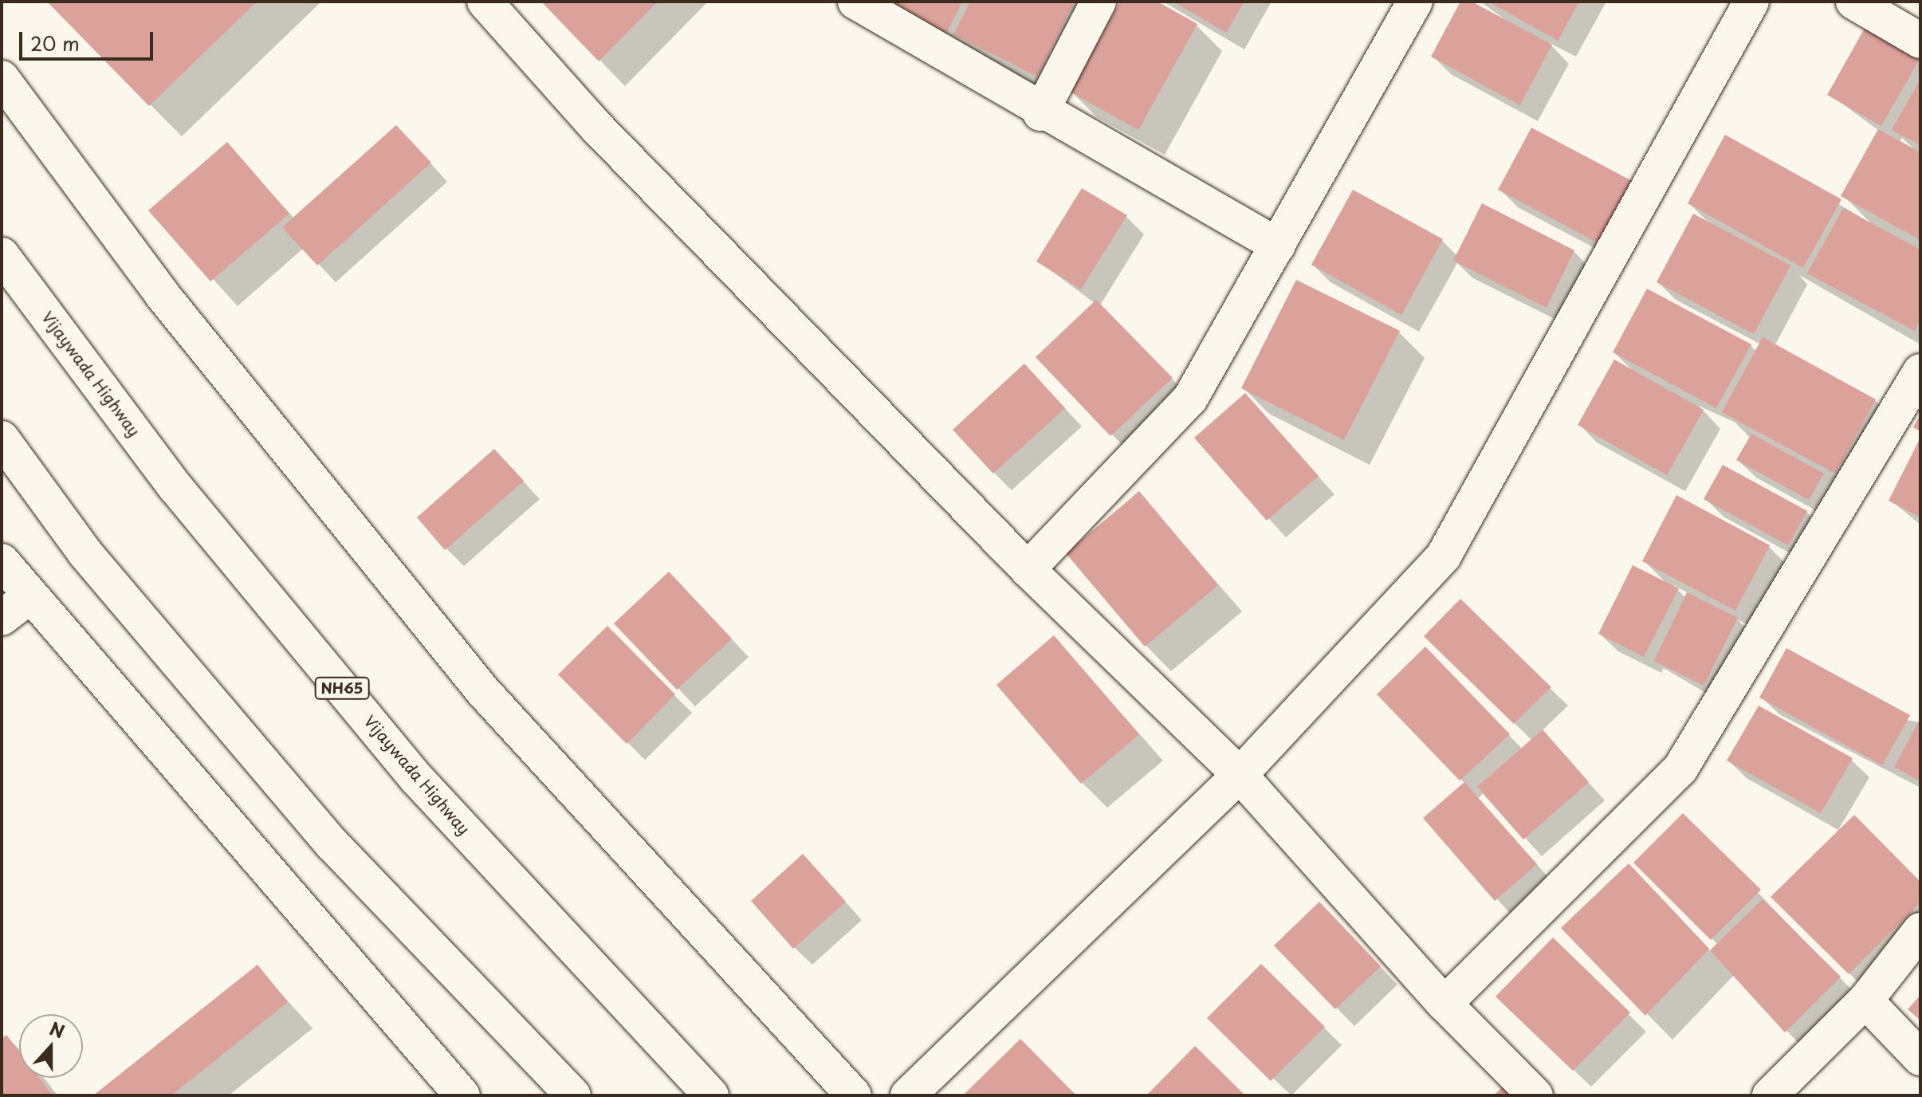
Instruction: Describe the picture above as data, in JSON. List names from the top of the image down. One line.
{"streets":{"main road":["Vijaywada Highway","NH65"]},"scale_bar":"20 m","north":"top"}
